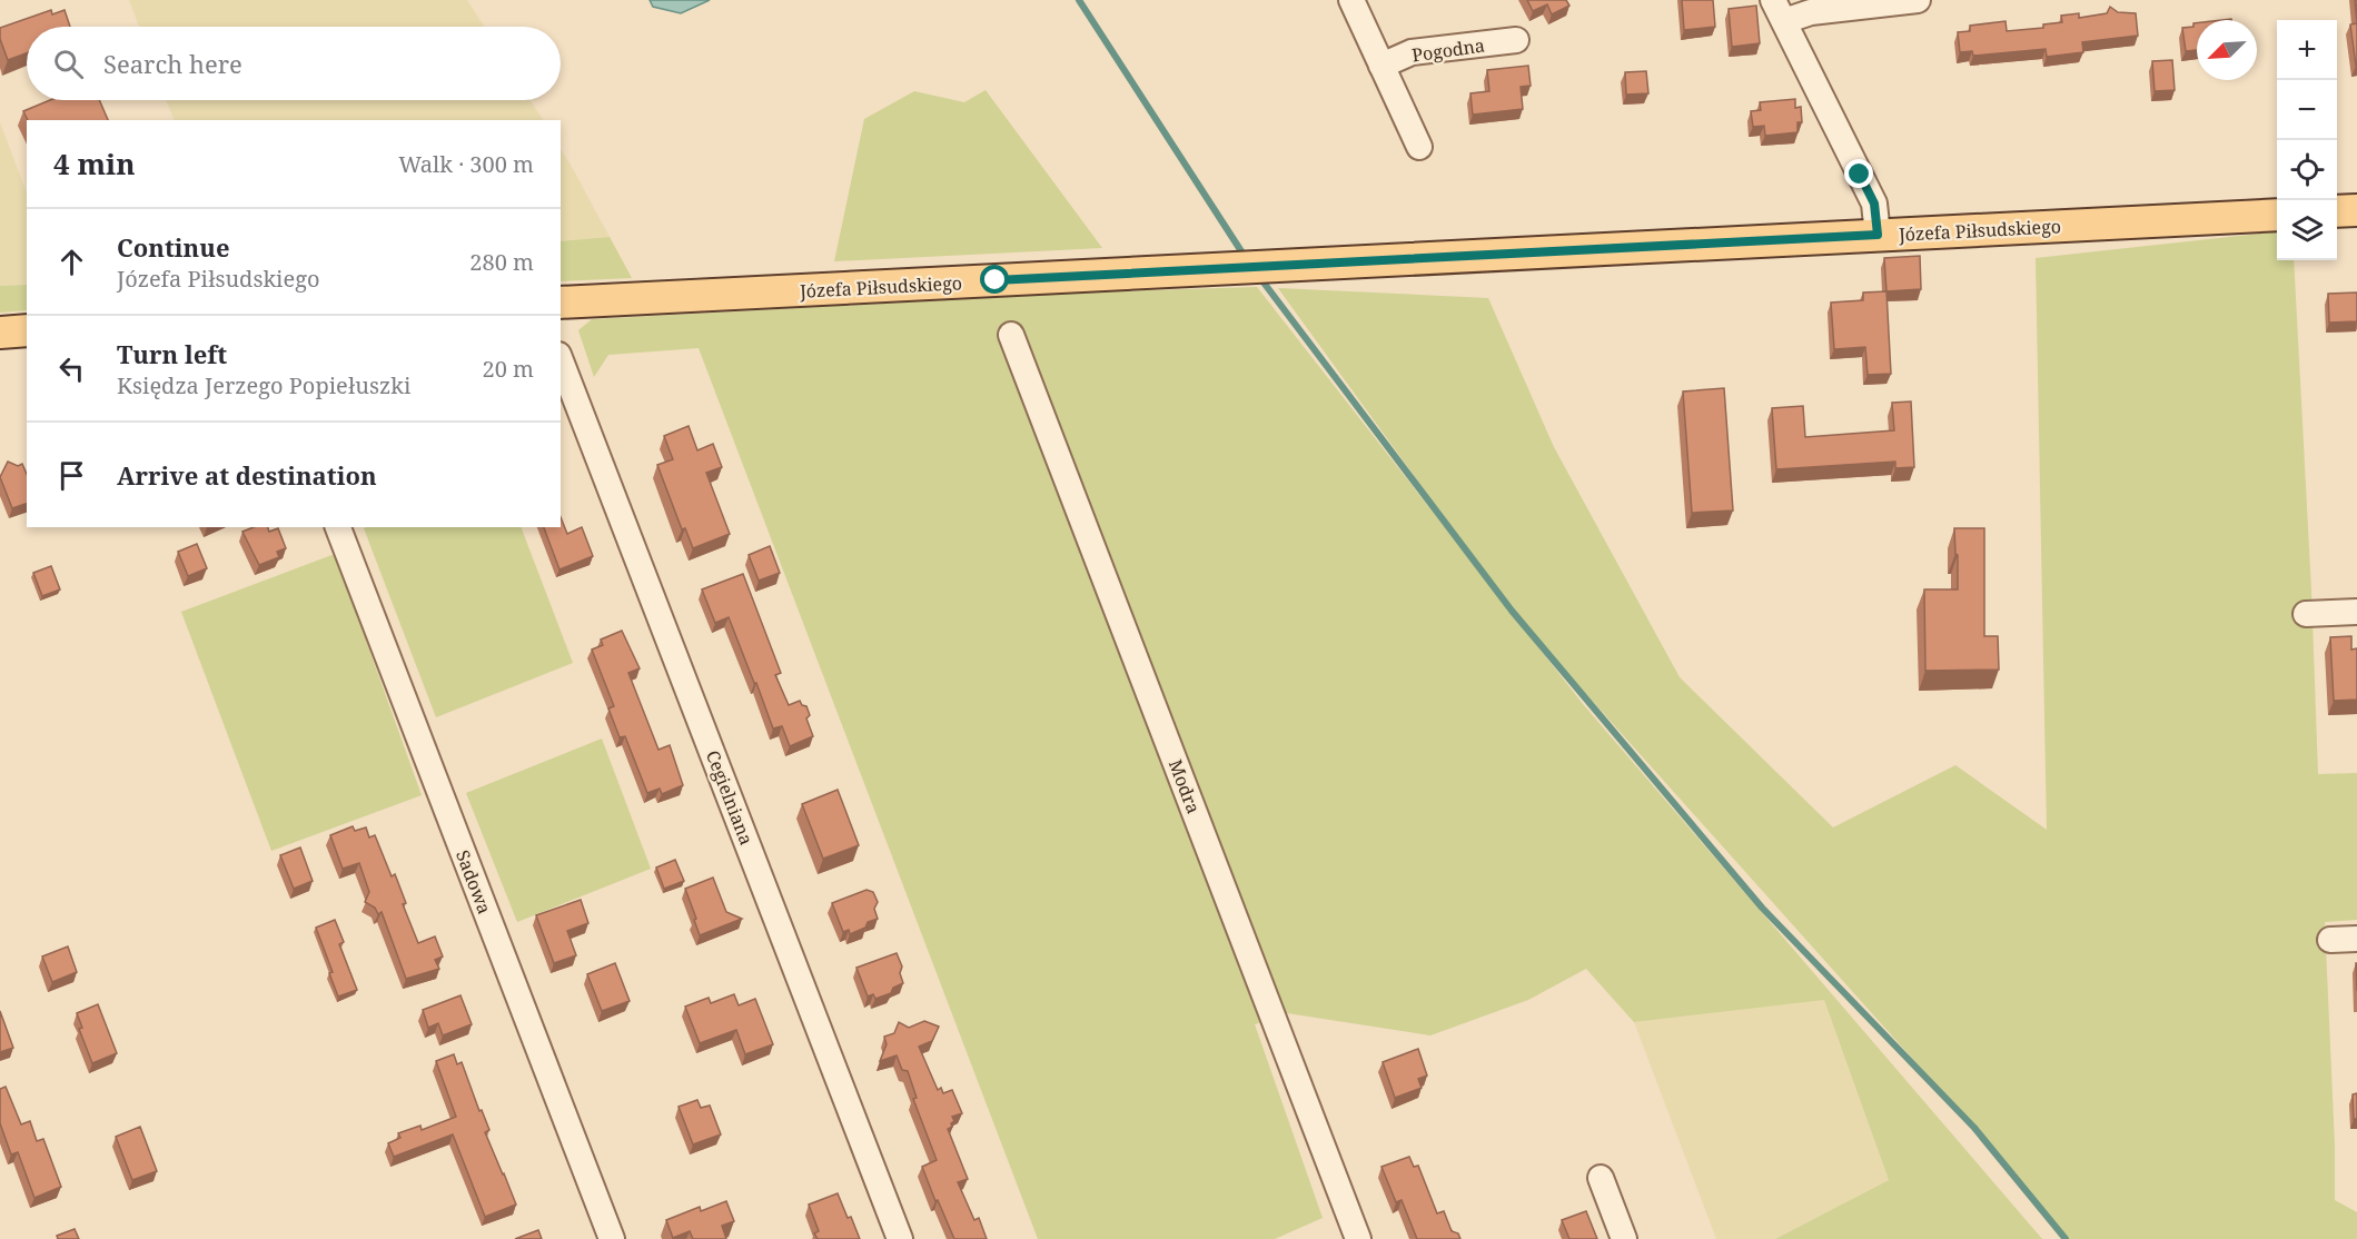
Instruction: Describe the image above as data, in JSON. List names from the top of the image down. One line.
{"streets":{"main road":["Józefa Piłsudskiego"],"street":["Pogodna","Modra","Cegielniana","Sadowa"]},"north":"bottom left","page":{"map_buttons":["+","−"],"search":"Search here","heading":["4 min","Walk · 300 m"],"list":[["Continue","Józefa Piłsudskiego","280 m"],["Turn left","Księdza Jerzego Popiełuszki","20 m"],"Arrive at destination"]}}
